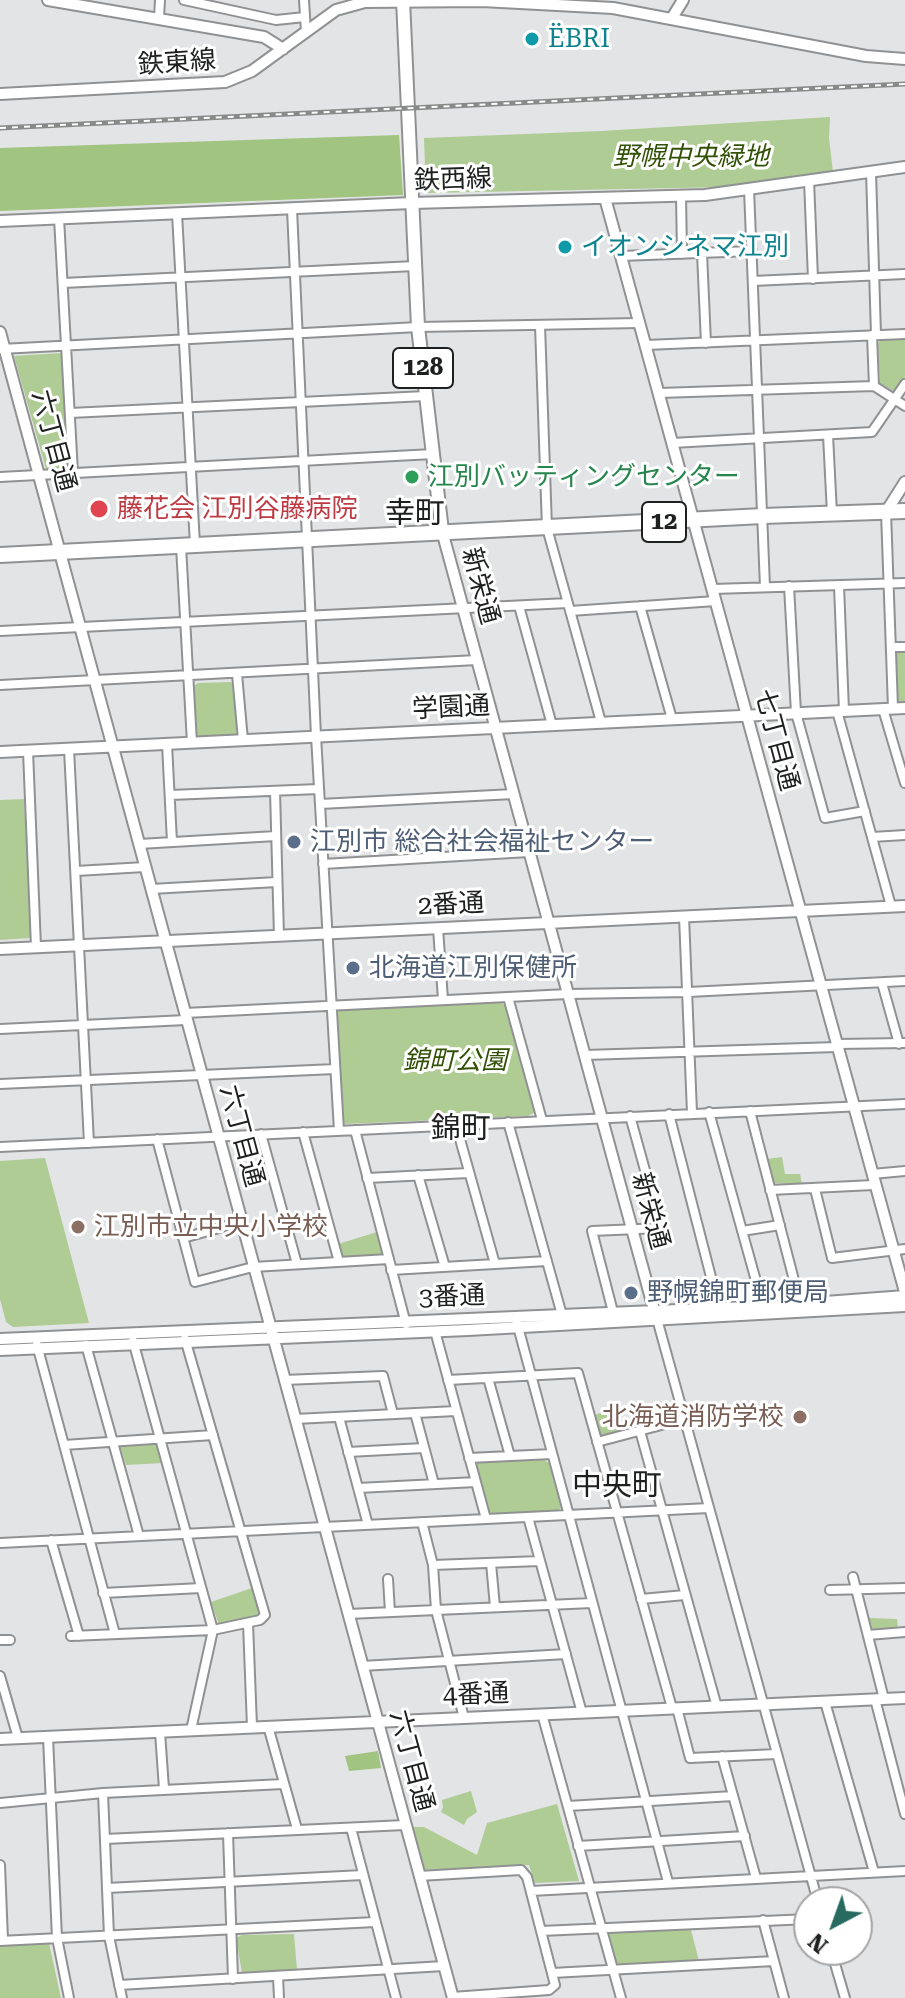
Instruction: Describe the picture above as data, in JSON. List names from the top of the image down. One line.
{"streets":{"highway":["12"],"main road":["128"],"street":["鉄東線","鉄西線","六丁目通","新栄通","学園通","七丁目通","2番通","3番通","4番通"]},"crossings":[["鉄東線","128"],["鉄西線","128"],["鉄西線","七丁目通"],["128","12"],["128","新栄通"],["六丁目通","12"],["六丁目通","学園通"],["六丁目通","2番通"],["六丁目通","3番通"],["六丁目通","4番通"],["12","新栄通"],["12","七丁目通"],["新栄通","学園通"],["新栄通","2番通"],["新栄通","3番通"],["新栄通","4番通"],["学園通","七丁目通"],["七丁目通","2番通"],["七丁目通","3番通"]],"districts":["幸町","錦町","中央町"],"parks":["野幌中央緑地","錦町公園"],"places":["ËBRI","イオンシネマ江別","江別バッティングセンター","藤花会 江別谷藤病院","江別市 総合社会福祉センター","北海道江別保健所","江別市立中央小学校","野幌錦町郵便局","北海道消防学校"],"north":"bottom left"}
